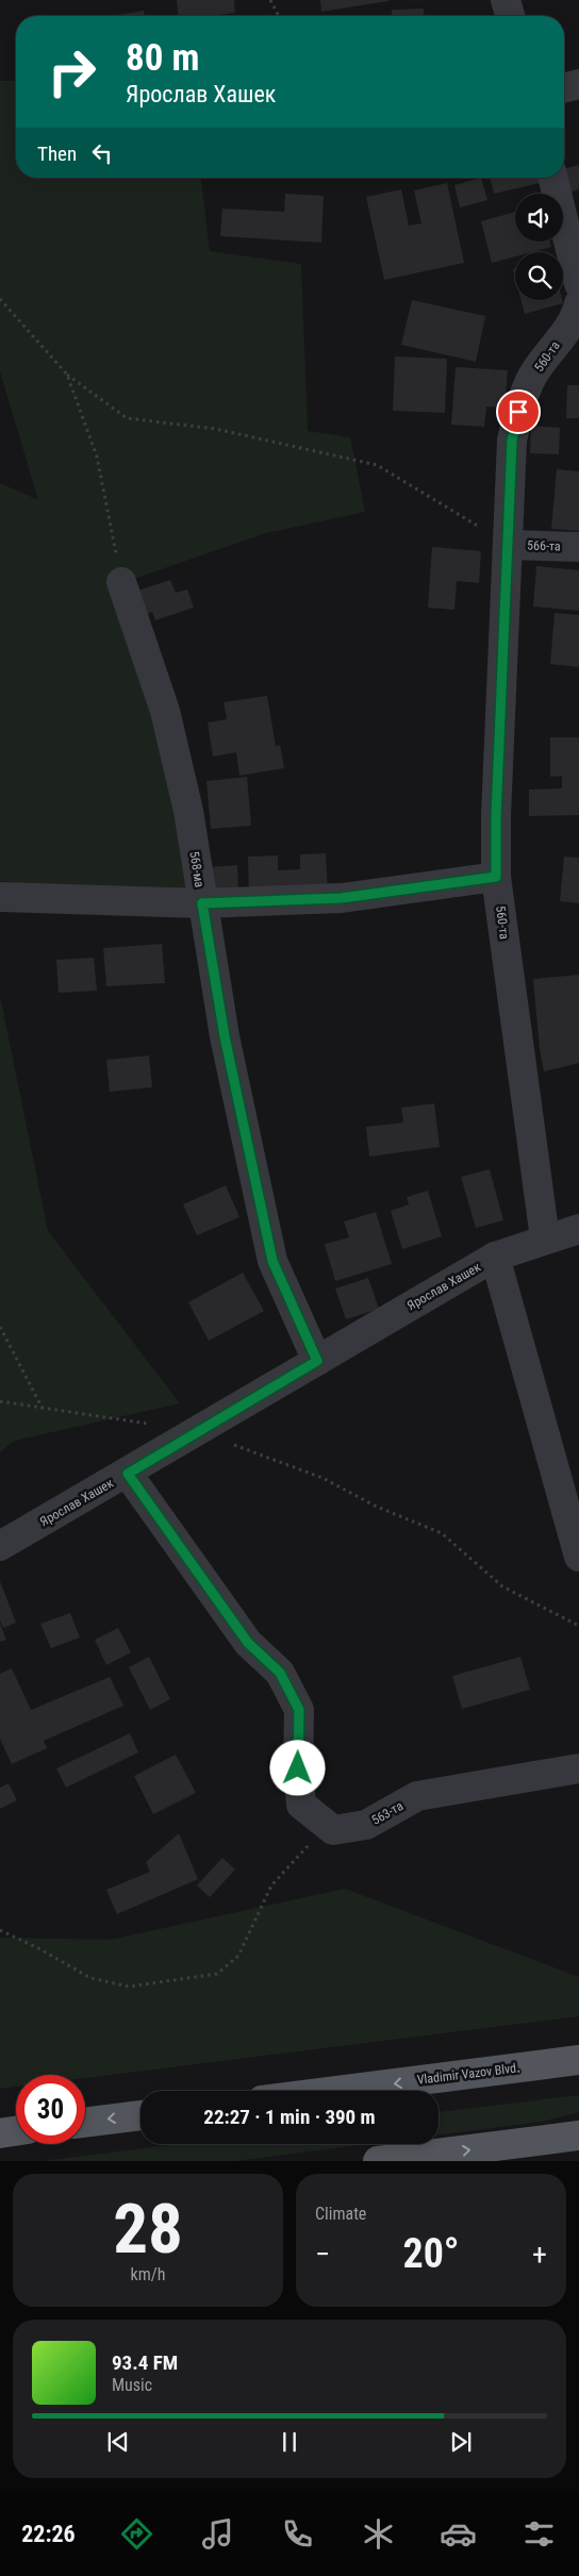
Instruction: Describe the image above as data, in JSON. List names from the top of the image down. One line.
{"streets":{"main road":["Vladimir Vazov Blvd."],"street":["560-та","566-та","568-ма","Ярослав Хашек","563-та"]},"crossings":[["560-та","566-та"],["560-та","568-ма"],["560-та","Ярослав Хашек"]],"page":{"turn":["80 m","Ярослав Хашек"],"then":"Then","limit":"30","trip":"22:27 · 1 min · 390 m","tile":[["28","km/h"],"Climate"],"heat":["−","20°","+"],"song":["93.4 FM","Music"],"tabs":"22:26"}}
